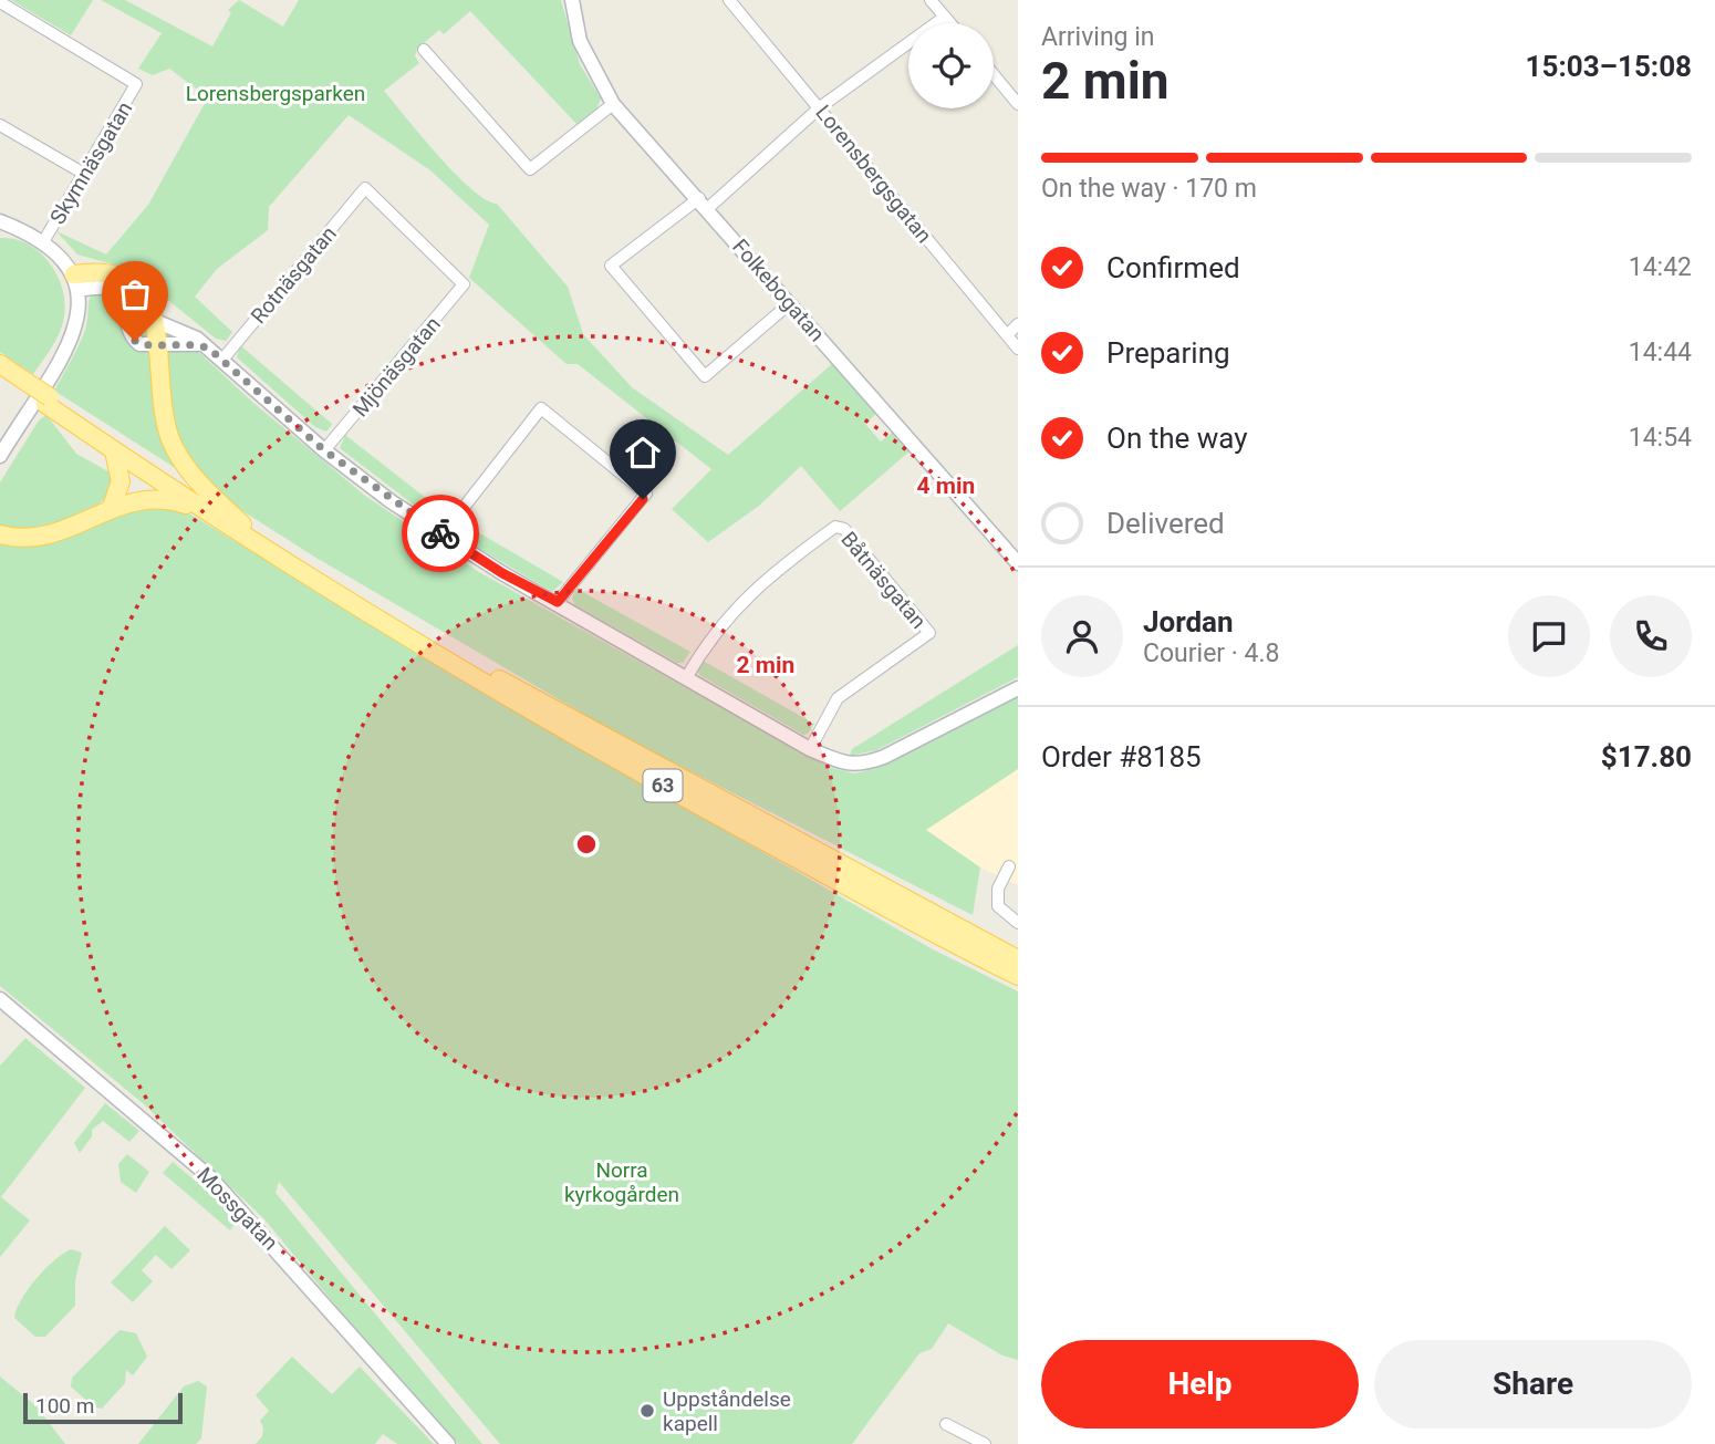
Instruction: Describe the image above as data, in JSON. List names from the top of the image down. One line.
{"streets":{"main road":["63"],"street":["Skymnäsgatan","Lorensbergsgatan","Rotnäsgatan","Folkebogatan","Mjönäsgatan","Båtnäsgatan","Mossgatan"]},"crossings":[["Rotnäsgatan","Mjönäsgatan"]],"parks":["Lorensbergsparken","Norra kyrkogården"],"places":["Uppståndelse kapell"],"scale_bar":"100 m","page":{"heading":["2 min","Arriving in","15:03–15:08"],"panel":["Jordan","Courier · 4.8","Order #8185","$17.80"],"bar":"On the way · 170 m","list":[["Confirmed","14:42"],["Preparing","14:44"],["On the way","14:54"],"Delivered"],"buttons":["Help","Share"],"scale":"100 m"},"rings":["4 min","2 min"]}
